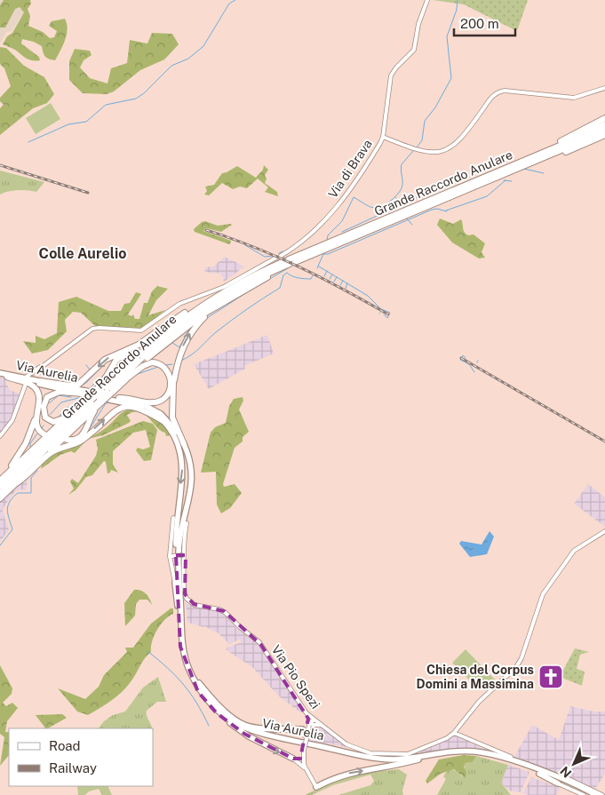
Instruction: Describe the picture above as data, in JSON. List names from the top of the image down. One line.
{"streets":{"highway":["Grande Raccordo Anulare","Via Aurelia"],"street":["Via di Brava","Via Pio Spezi"]},"crossings":[["Via di Brava","Via Aurelia"],["Grande Raccordo Anulare","Via Aurelia"]],"districts":["Colle Aurelio"],"places":{"church":["Chiesa del Corpus Domini a Massimina"]},"legend":["Road","Railway"],"scale_bar":"200 m","north":"bottom left"}
